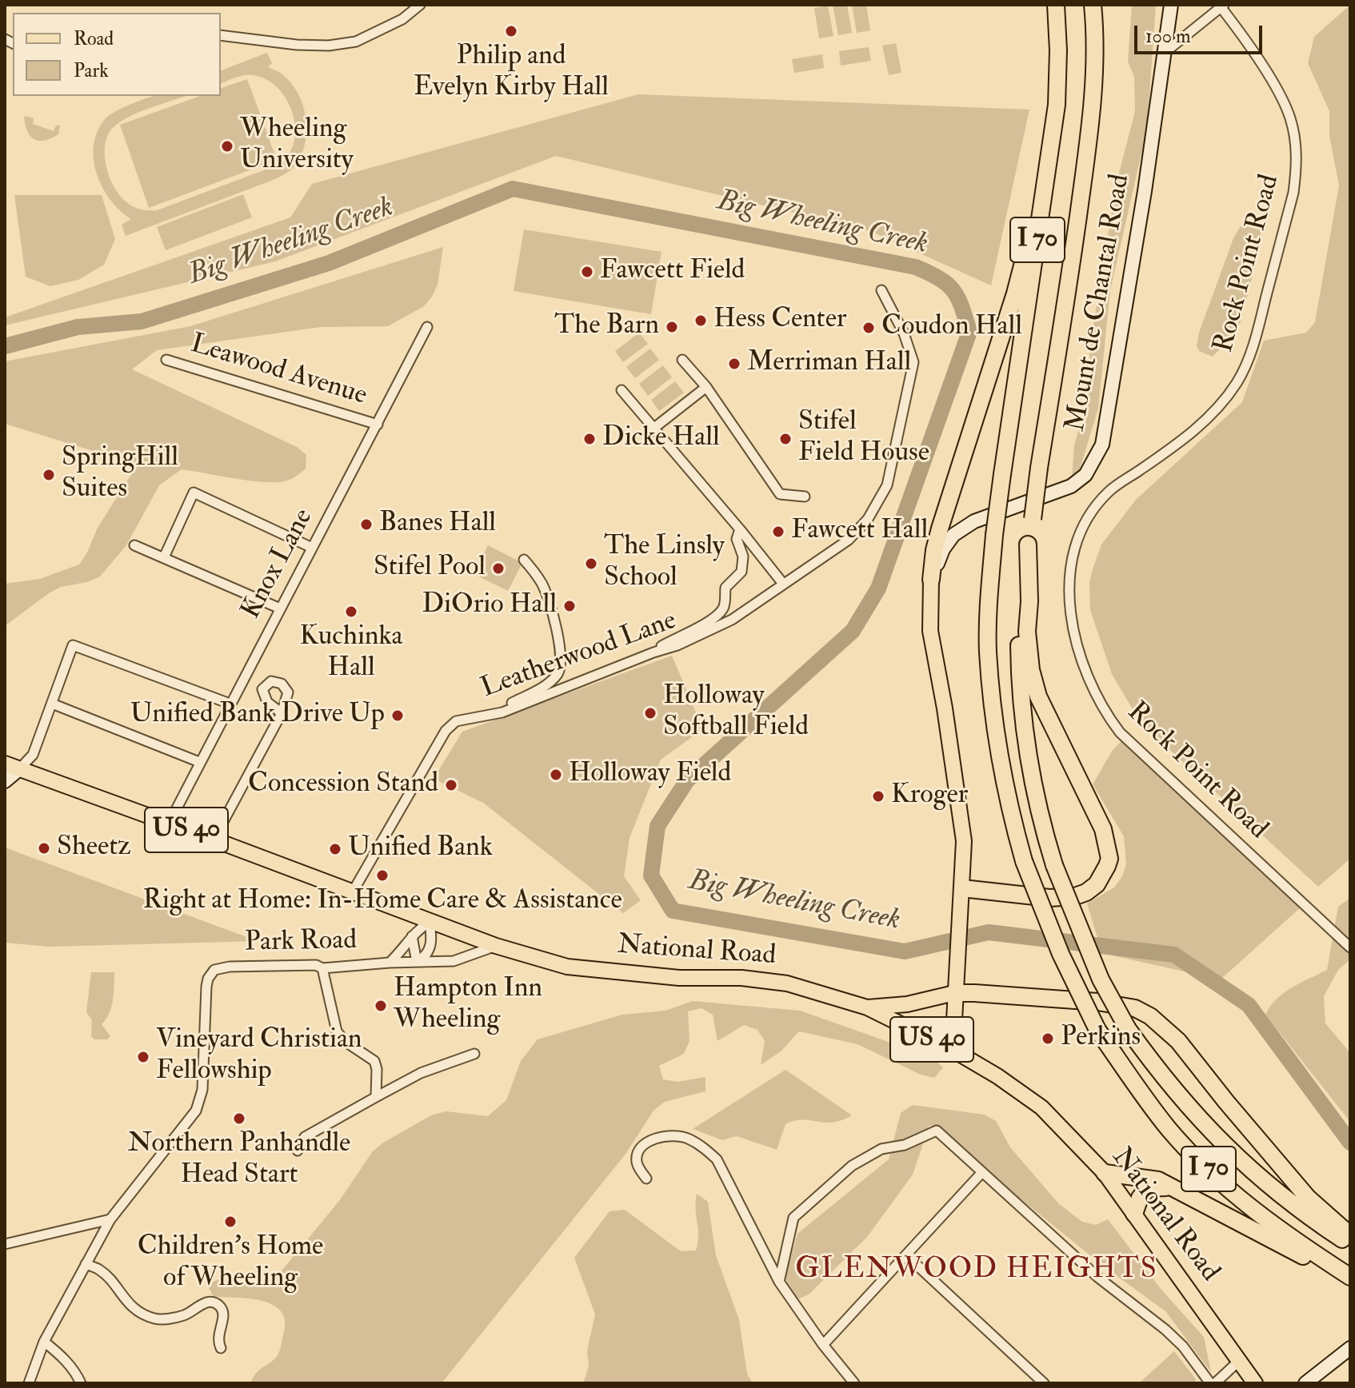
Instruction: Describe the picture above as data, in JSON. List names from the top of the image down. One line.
{"streets":{"highway":["I 70"],"main road":["Mount de Chantal Road","US 40","National Road"],"street":["Rock Point Road","Leawood Avenue","Knox Lane","Leatherwood Lane","Park Road"]},"crossings":[["Mount de Chantal Road","National Road"],["Leawood Avenue","Knox Lane"],["Knox Lane","National Road"],["Leatherwood Lane","National Road"],["Park Road","National Road"]],"districts":["GLENWOOD HEIGHTS"],"water":["Big Wheeling Creek"],"places":["Philip and Evelyn Kirby Hall","Wheeling University","Fawcett Field","Hess Center","The Barn","Coudon Hall","Merriman Hall","Dicke Hall","Stifel Field House","SpringHill Suites","Banes Hall","Fawcett Hall","The Linsly School","Stifel Pool","DiOrio Hall","Kuchinka Hall","Holloway Softball Field","Unified Bank Drive Up","Holloway Field","Concession Stand","Kroger","Sheetz","Unified Bank","Right at Home: In-Home Care & Assistance","Hampton Inn Wheeling","Perkins","Vineyard Christian Fellowship","Northern Panhandle Head Start","Children's Home of Wheeling"],"legend":["Road","Park"],"scale_bar":"100 m"}
